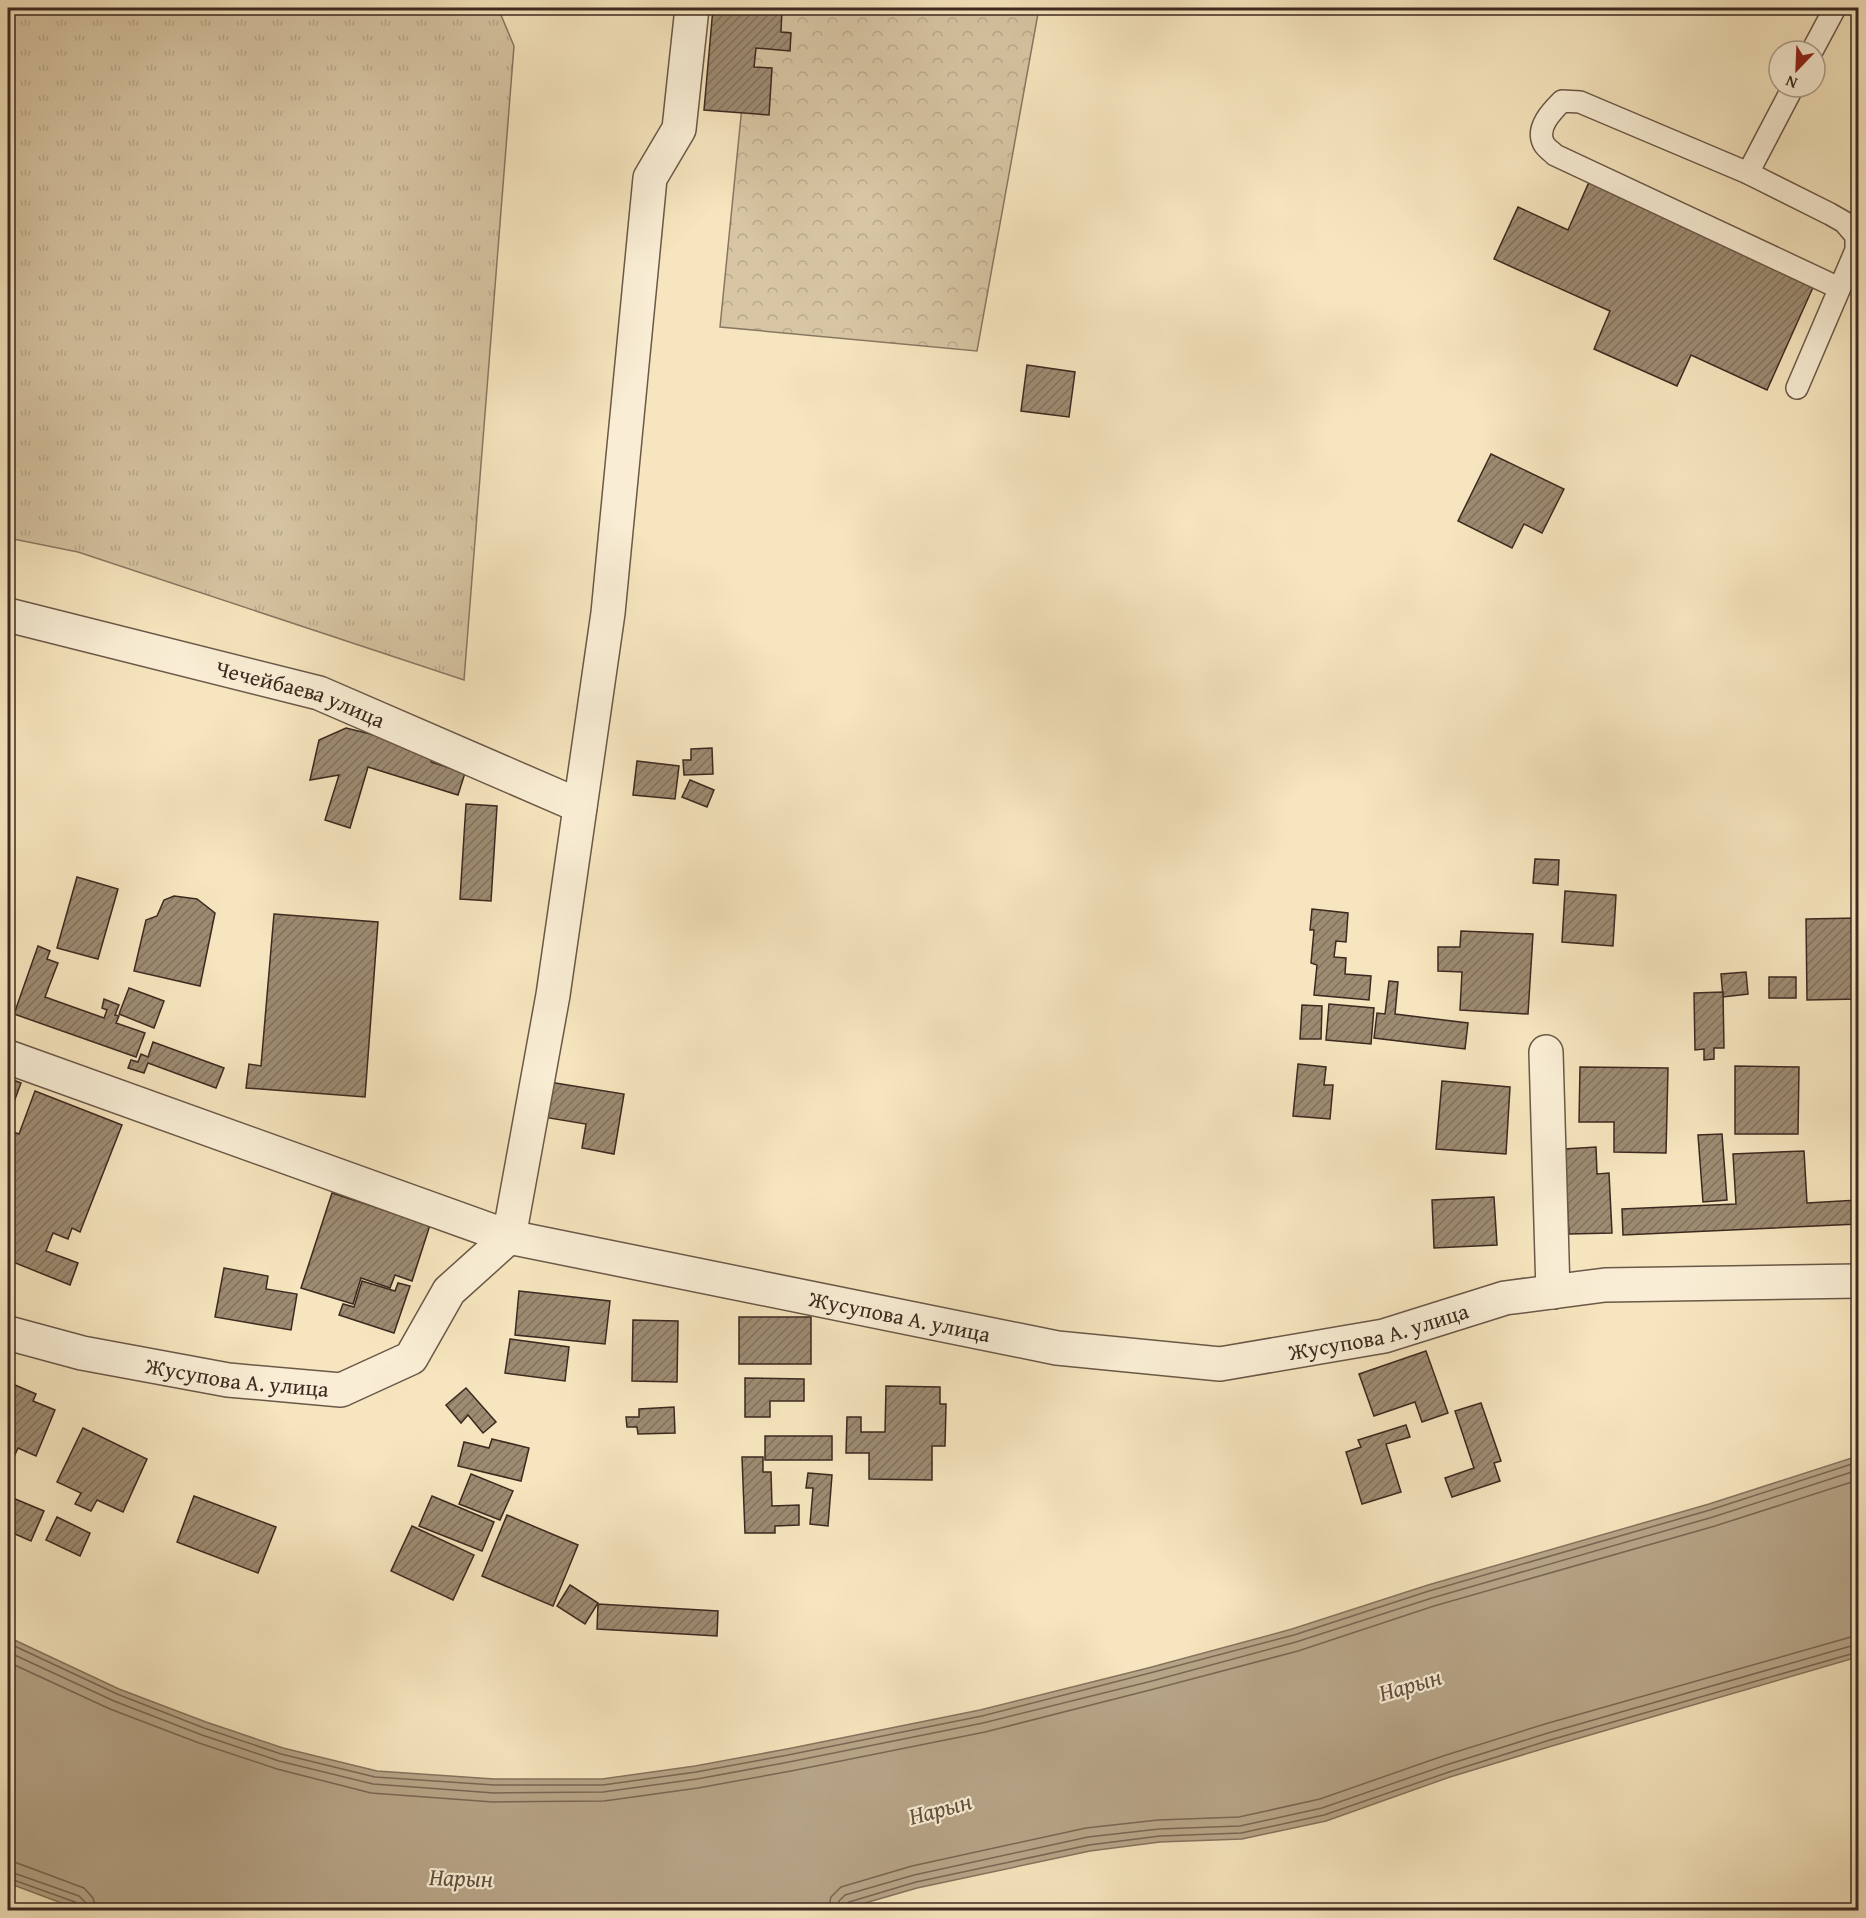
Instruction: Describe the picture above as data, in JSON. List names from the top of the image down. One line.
{"streets":{"street":["Чечейбаева улица","Жусупова А. улица"]},"water":["Нарын"],"north":"bottom left"}
